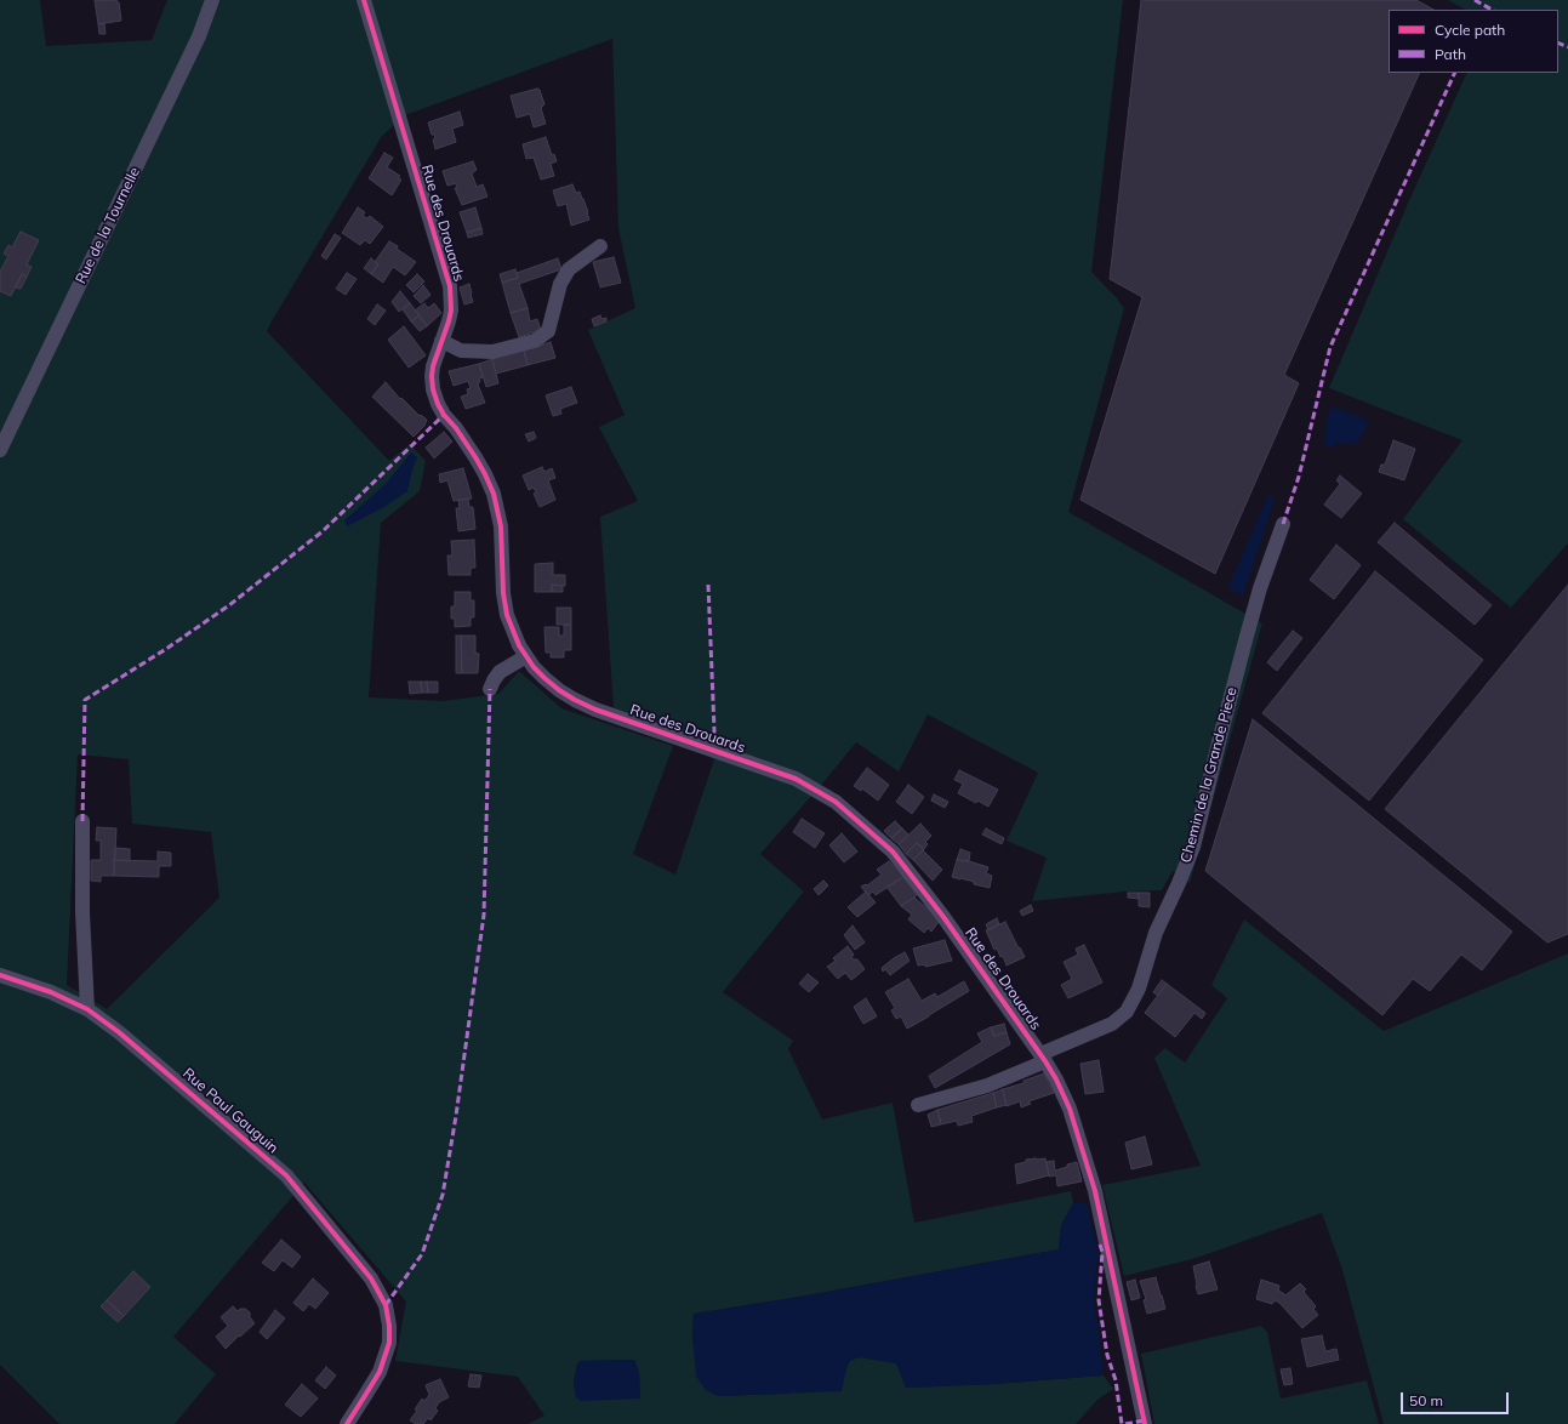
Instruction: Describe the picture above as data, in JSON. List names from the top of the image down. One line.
{"streets":{"street":["Rue des Drouards","Rue de la Tournelle","Chemin de la Grande Piece","Rue Paul Gauguin"]},"crossings":[["Rue des Drouards","Chemin de la Grande Piece"]],"legend":["Cycle path","Path"],"scale_bar":"50 m"}
